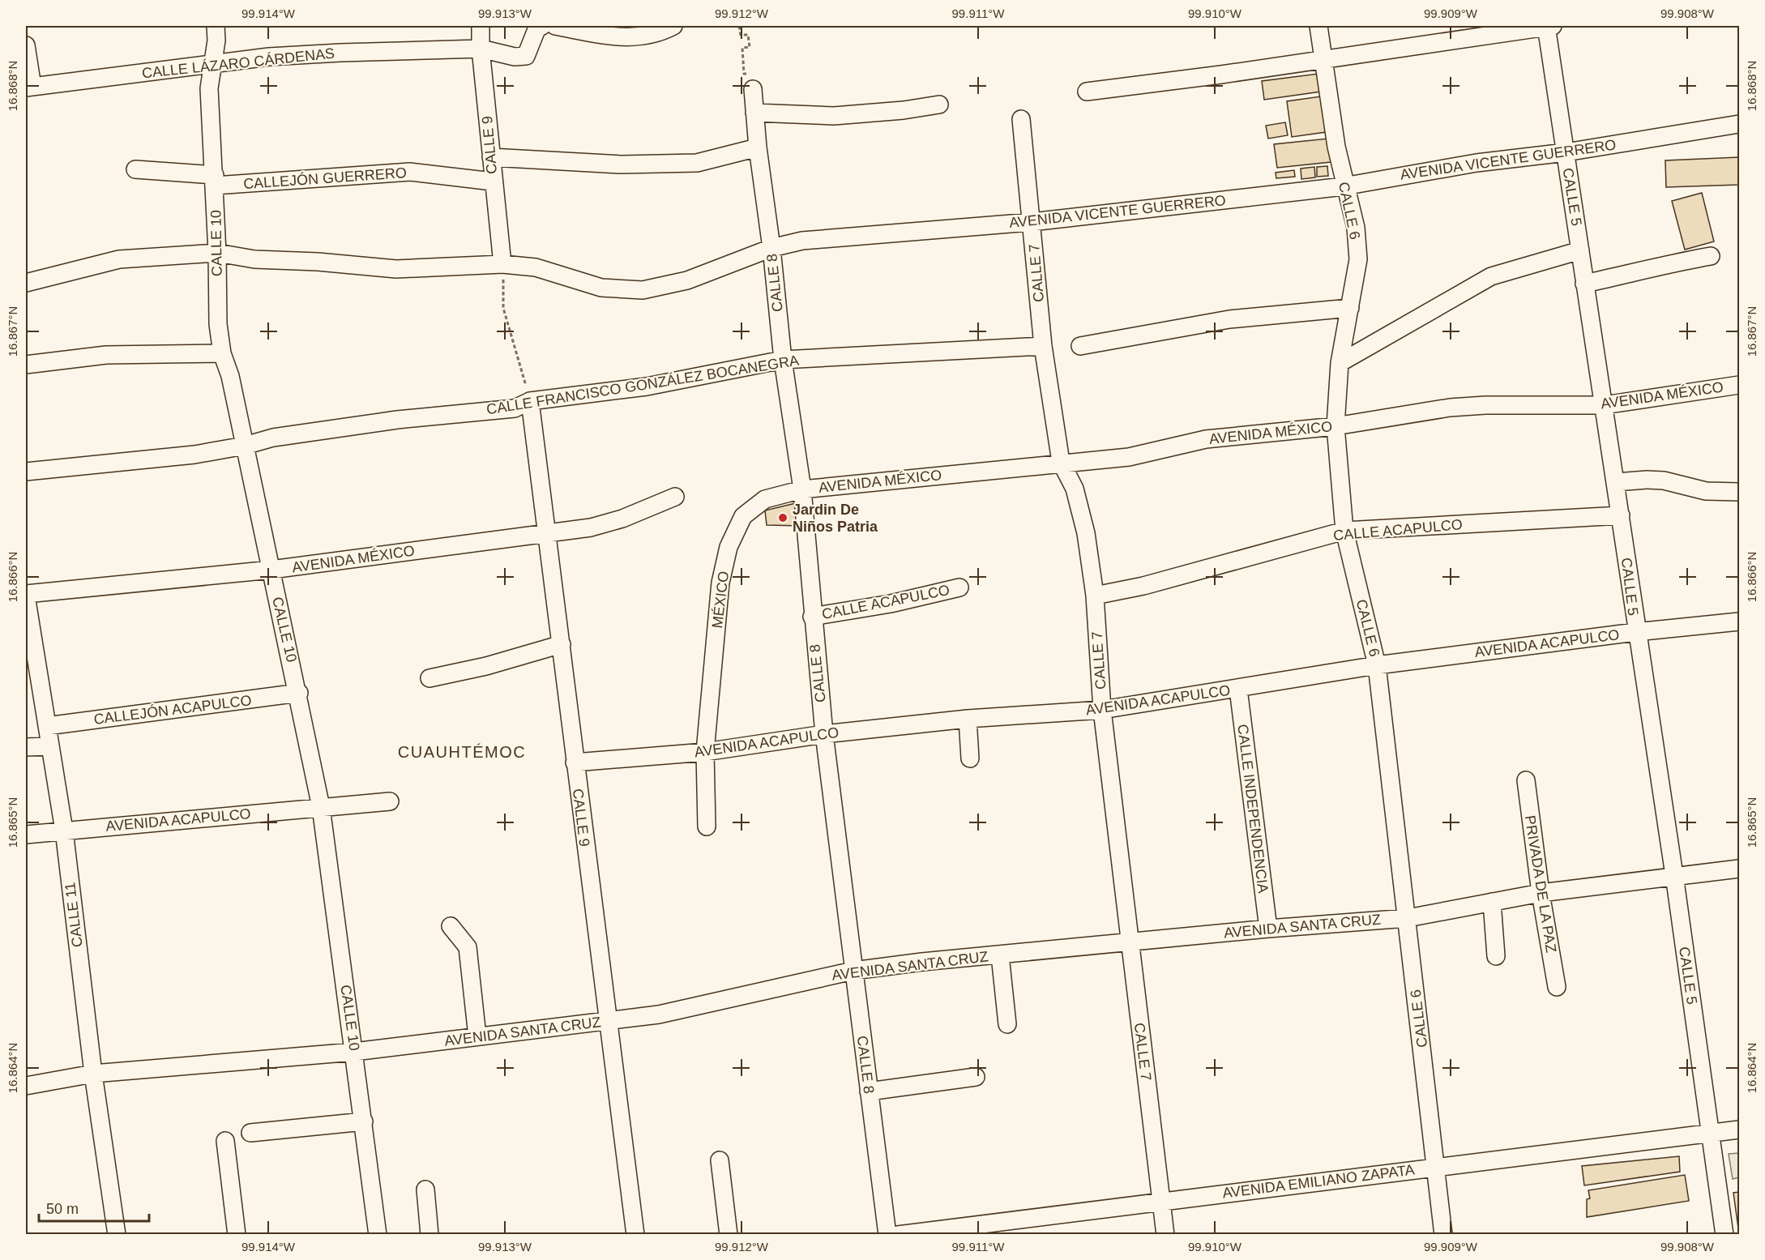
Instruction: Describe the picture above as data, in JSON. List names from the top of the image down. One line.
{"streets":{"street":["CALLE LÁZARO CÁRDENAS","CALLE 9","AVENIDA VICENTE GUERRERO","CALLEJÓN GUERRERO","CALLE 5","CALLE 6","CALLE 10","CALLE 7","CALLE 8","CALLE FRANCISCO GONZÁLEZ BOCANEGRA","AVENIDA MÉXICO","CALLE ACAPULCO","MÉXICO","AVENIDA ACAPULCO","CALLEJÓN ACAPULCO","CALLE INDEPENDENCIA","PRIVADA DE LA PAZ","CALLE 11","AVENIDA SANTA CRUZ","AVENIDA EMILIANO ZAPATA"]},"crossings":[["CALLE LÁZARO CÁRDENAS","CALLE 9"],["CALLE LÁZARO CÁRDENAS","CALLE 10"],["CALLE 9","AVENIDA VICENTE GUERRERO"],["CALLE 9","CALLEJÓN GUERRERO"],["CALLE 9","CALLE FRANCISCO GONZÁLEZ BOCANEGRA"],["CALLE 9","AVENIDA MÉXICO"],["CALLE 9","AVENIDA ACAPULCO"],["CALLE 9","AVENIDA SANTA CRUZ"],["AVENIDA VICENTE GUERRERO","CALLE 5"],["AVENIDA VICENTE GUERRERO","CALLE 6"],["AVENIDA VICENTE GUERRERO","CALLE 10"],["AVENIDA VICENTE GUERRERO","CALLE 7"],["AVENIDA VICENTE GUERRERO","CALLE 8"],["CALLEJÓN GUERRERO","CALLE 10"],["CALLE 5","AVENIDA MÉXICO"],["CALLE 5","CALLE ACAPULCO"],["CALLE 5","AVENIDA ACAPULCO"],["CALLE 5","AVENIDA SANTA CRUZ"],["CALLE 5","AVENIDA EMILIANO ZAPATA"],["CALLE 6","AVENIDA MÉXICO"],["CALLE 6","CALLE ACAPULCO"],["CALLE 6","AVENIDA ACAPULCO"],["CALLE 6","AVENIDA SANTA CRUZ"],["CALLE 6","AVENIDA EMILIANO ZAPATA"],["CALLE 10","CALLE FRANCISCO GONZÁLEZ BOCANEGRA"],["CALLE 10","AVENIDA MÉXICO"],["CALLE 10","AVENIDA ACAPULCO"],["CALLE 10","CALLEJÓN ACAPULCO"],["CALLE 10","AVENIDA SANTA CRUZ"],["CALLE 7","CALLE FRANCISCO GONZÁLEZ BOCANEGRA"],["CALLE 7","AVENIDA MÉXICO"],["CALLE 7","CALLE ACAPULCO"],["CALLE 7","AVENIDA ACAPULCO"],["CALLE 7","AVENIDA SANTA CRUZ"],["CALLE 7","AVENIDA EMILIANO ZAPATA"],["CALLE 8","CALLE FRANCISCO GONZÁLEZ BOCANEGRA"],["CALLE 8","AVENIDA MÉXICO"],["CALLE 8","CALLE ACAPULCO"],["CALLE 8","MÉXICO"],["CALLE 8","AVENIDA ACAPULCO"],["CALLE 8","AVENIDA SANTA CRUZ"],["AVENIDA MÉXICO","MÉXICO"],["AVENIDA MÉXICO","CALLE 11"],["MÉXICO","AVENIDA ACAPULCO"],["AVENIDA ACAPULCO","CALLE INDEPENDENCIA"],["AVENIDA ACAPULCO","CALLE 11"],["CALLEJÓN ACAPULCO","CALLE 11"],["CALLE INDEPENDENCIA","AVENIDA SANTA CRUZ"],["PRIVADA DE LA PAZ","AVENIDA SANTA CRUZ"],["CALLE 11","AVENIDA SANTA CRUZ"]],"districts":["CUAUHTÉMOC"],"places":["Jardin De Niños Patria"],"scale_bar":"50 m","coordinates":["99.914°W","99.913°W","99.912°W","99.911°W","99.910°W","99.909°W","99.908°W","16.868°N","16.867°N","16.866°N","16.865°N","16.864°N"]}
